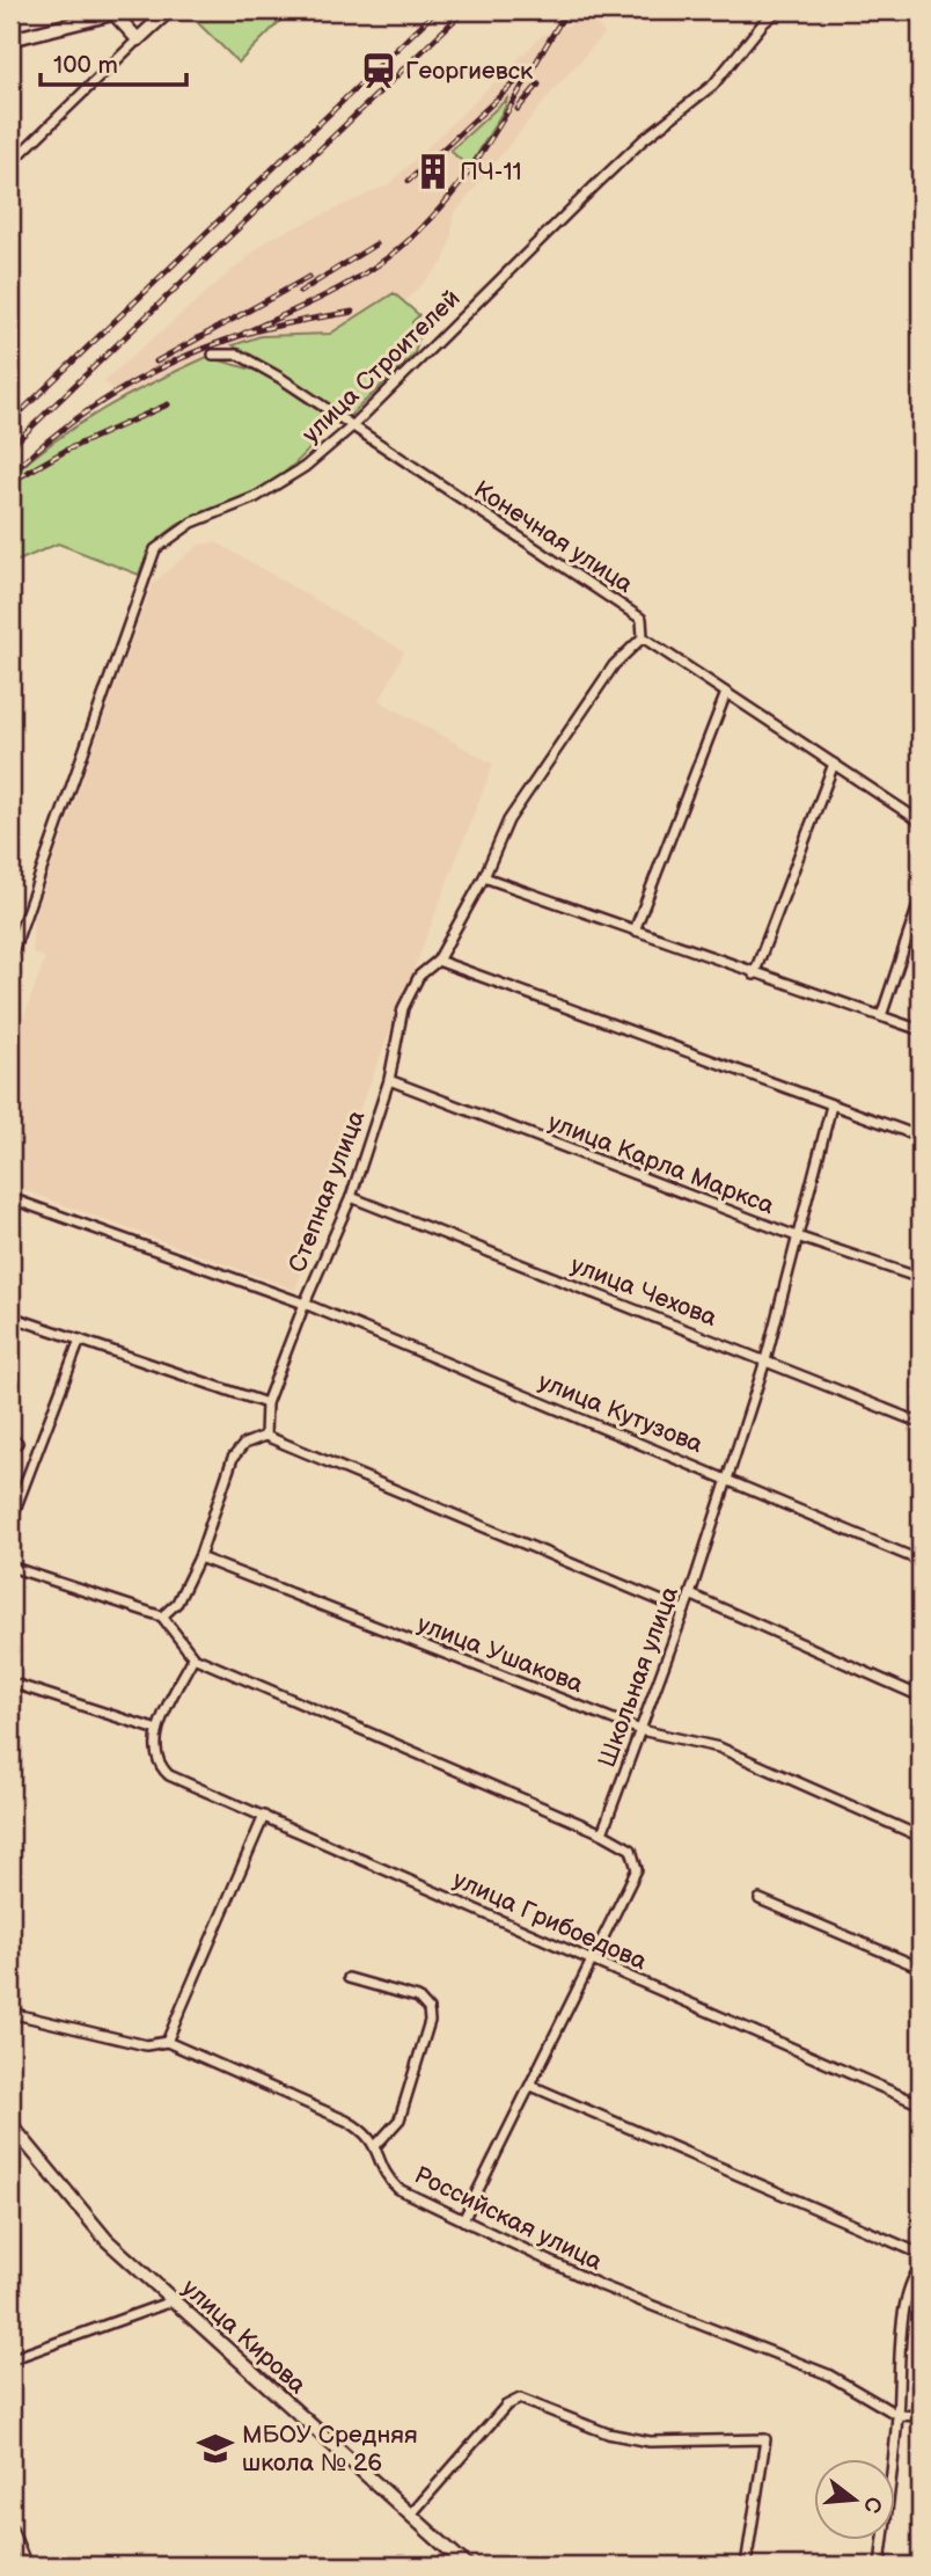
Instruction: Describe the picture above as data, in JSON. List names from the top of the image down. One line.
{"streets":{"main road":["улица Кирова"],"street":["улица Строителей","Конечная улица","улица Карла Маркса","Степная улица","улица Чехова","улица Кутузова","улица Ушакова","Школьная улица","улица Грибоедова","Российская улица"]},"crossings":[["улица Строителей","Конечная улица"],["Конечная улица","Степная улица"],["улица Карла Маркса","Степная улица"],["улица Карла Маркса","Школьная улица"],["Степная улица","улица Чехова"],["Степная улица","улица Кутузова"],["улица Чехова","Школьная улица"],["улица Кутузова","Школьная улица"],["улица Ушакова","Школьная улица"]],"places":{"station":["Георгиевск"],"building":["ПЧ-11"],"school or university":["МБОУ Средняя школа № 26"]},"scale_bar":"100 m","north":"right"}
